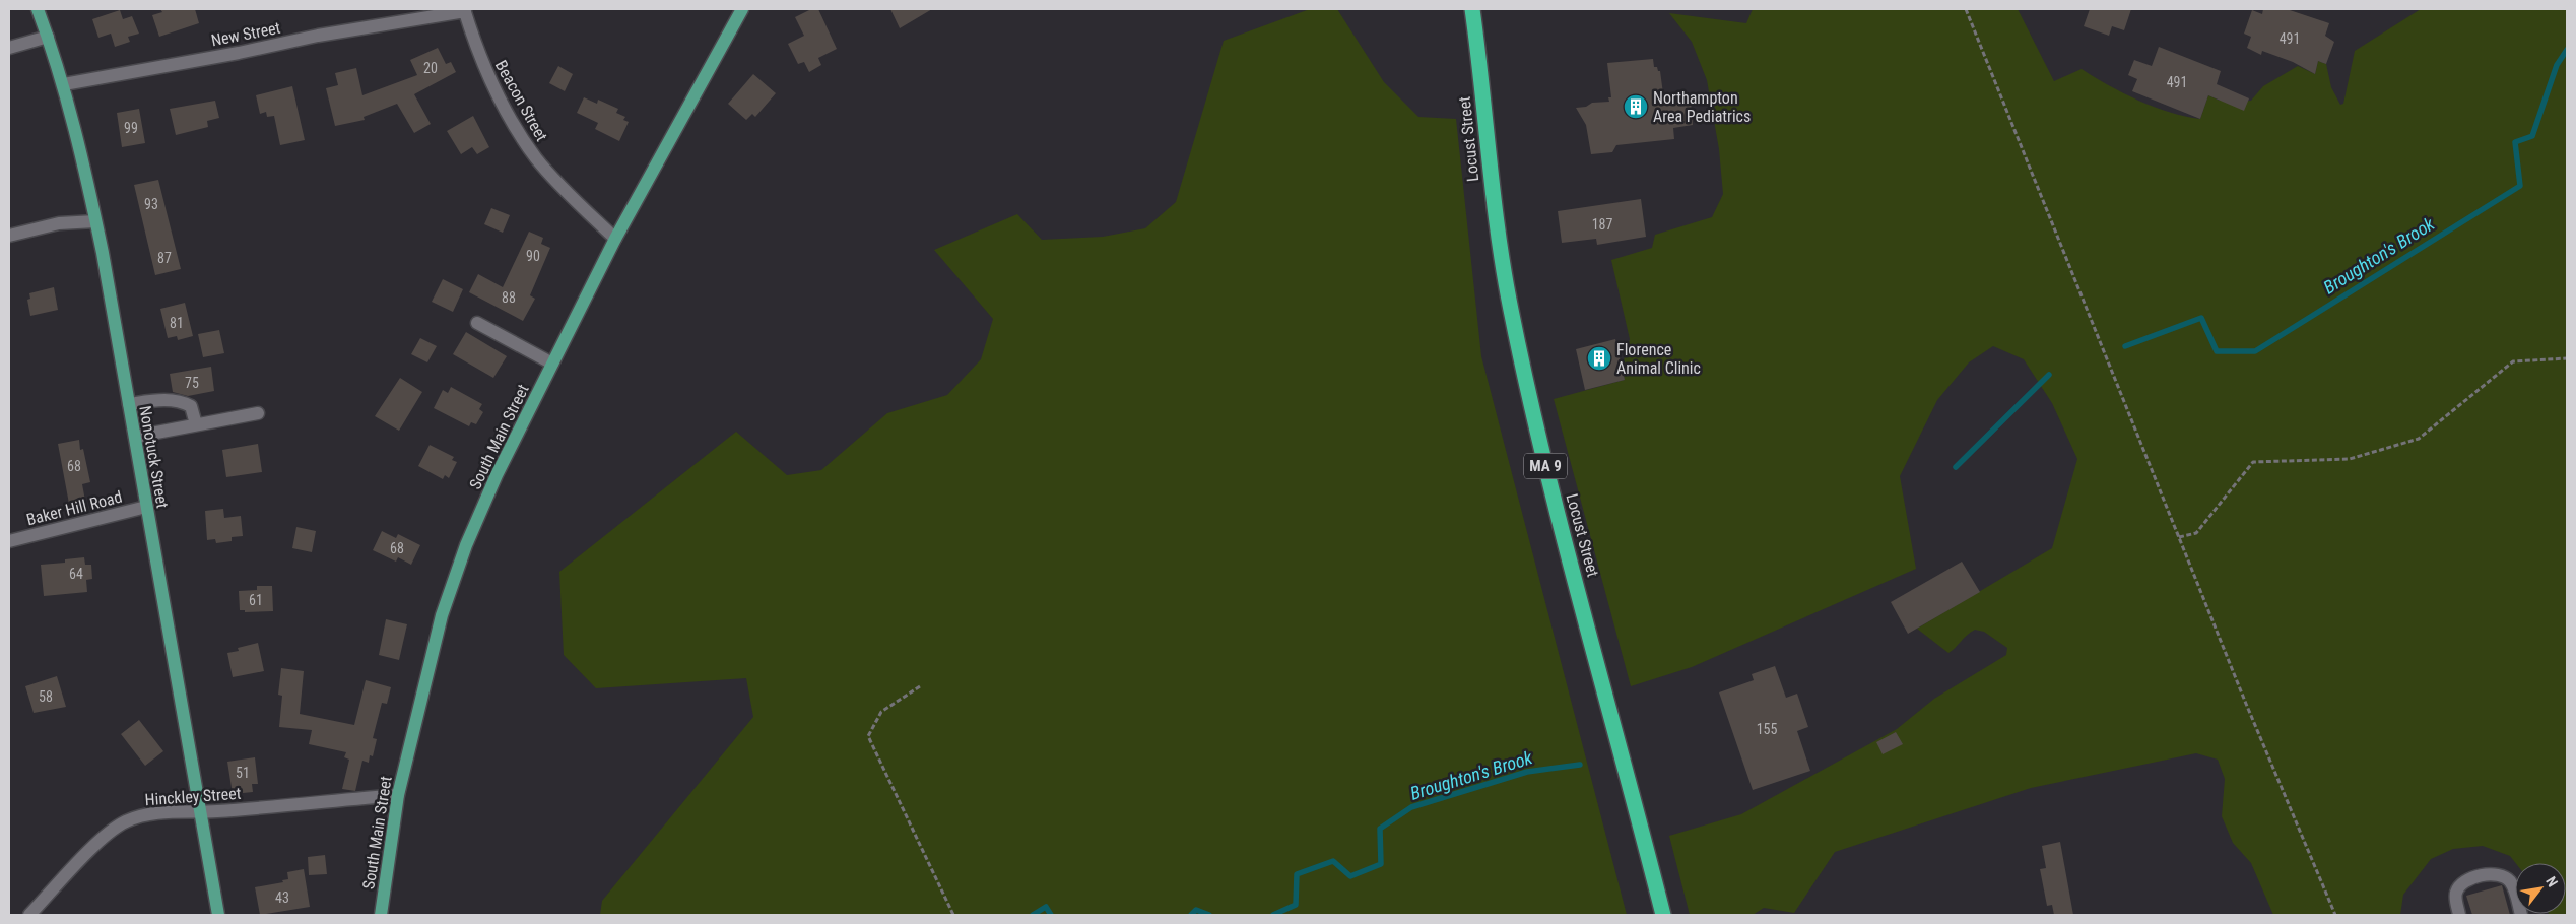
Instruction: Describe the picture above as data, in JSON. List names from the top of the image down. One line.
{"streets":{"highway":["Locust Street","MA 9"],"main road":["South Main Street","Nonotuck Street"],"street":["New Street","Beacon Street","Baker Hill Road","Hinckley Street"]},"crossings":[["New Street","Beacon Street"],["New Street","Nonotuck Street"],["Beacon Street","South Main Street"],["South Main Street","Hinckley Street"],["Nonotuck Street","Baker Hill Road"],["Nonotuck Street","Hinckley Street"]],"water":["Broughton's Brook"],"places":{"building":["Northampton Area Pediatrics","Florence Animal Clinic"]},"house_numbers":["491","20","491","99","93","187","90","87","88","81","75","68","68","64","61","58","155","51","43"],"north":"top right"}
